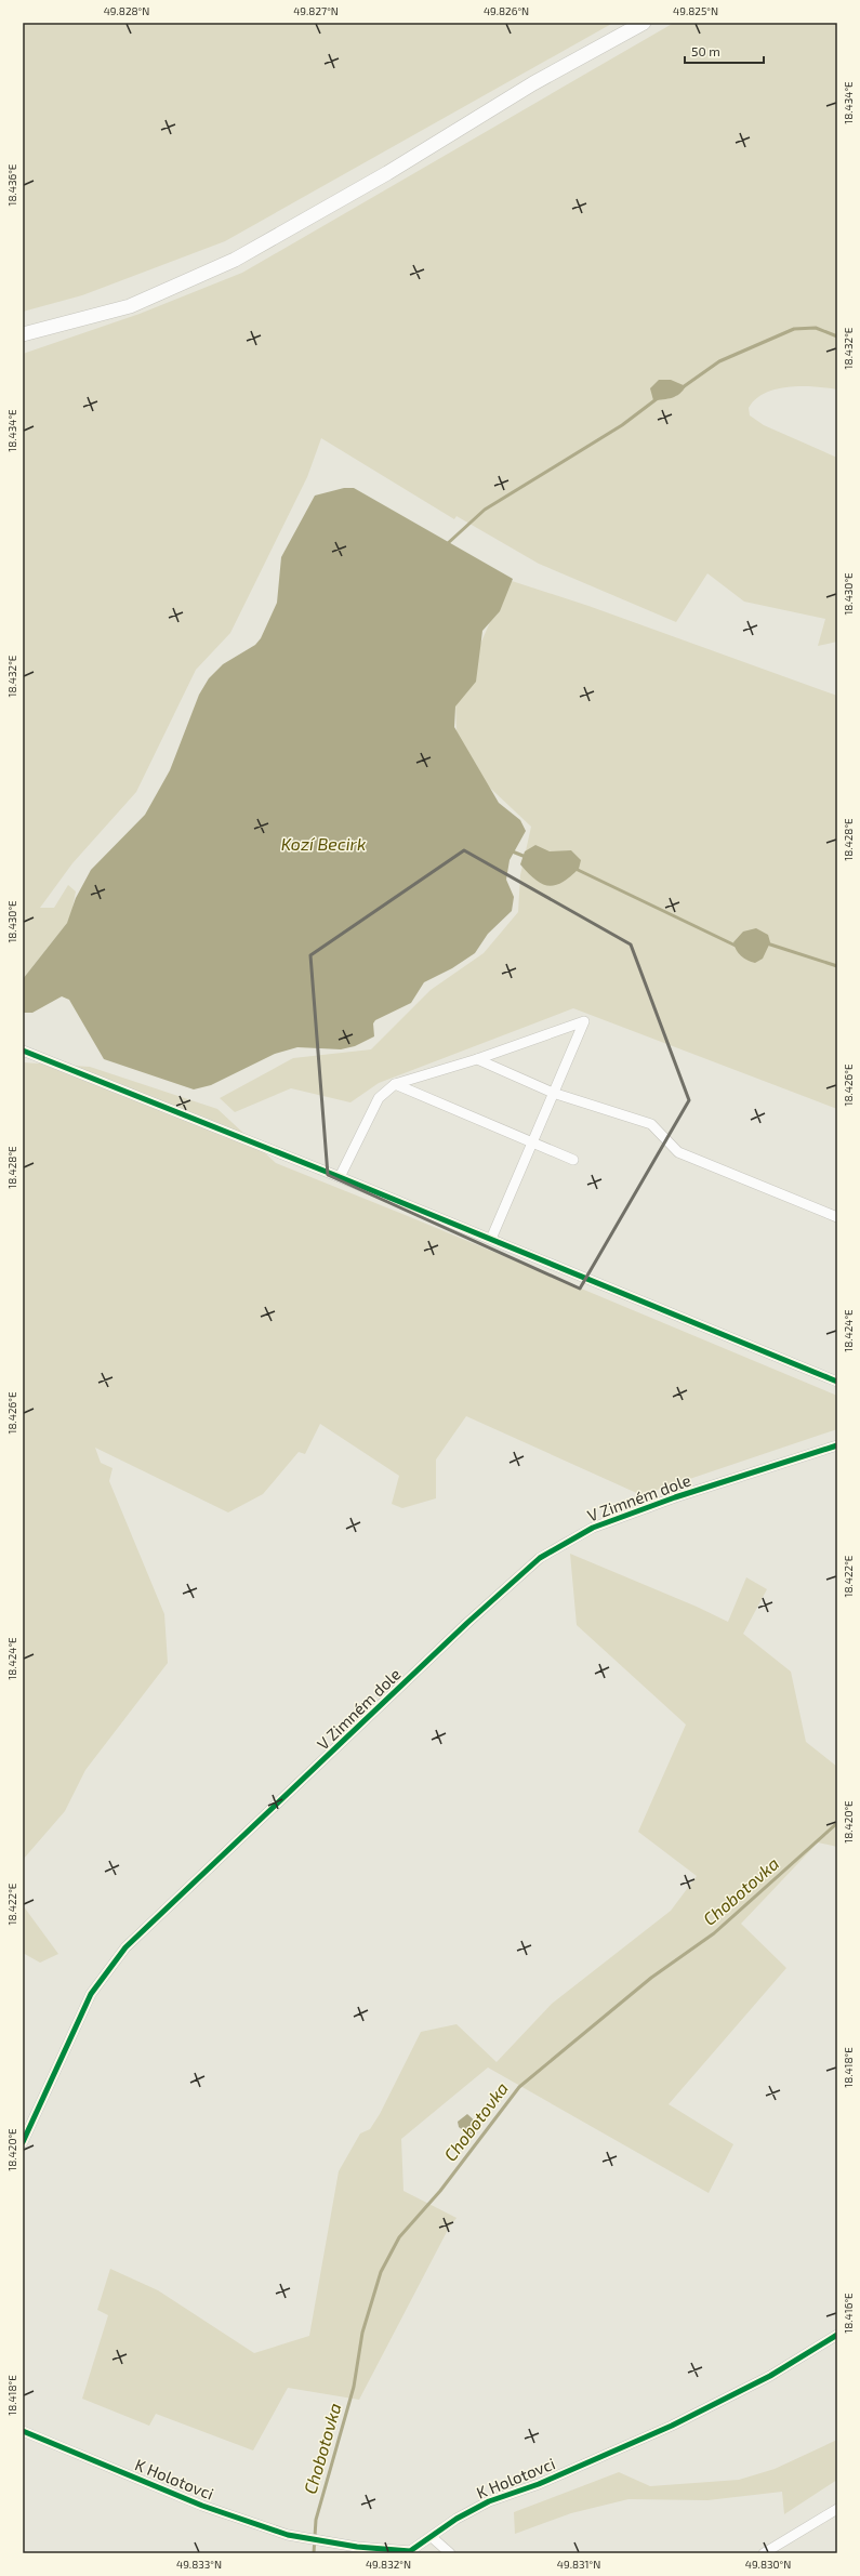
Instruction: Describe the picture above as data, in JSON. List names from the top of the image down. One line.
{"streets":{"street":["V Zimném dole","K Holotovci"]},"water":["Kozí Becirk","Chobotovka"],"scale_bar":"50 m","coordinates":["49.828°N","49.827°N","49.826°N","49.825°N","18.434°E","18.436°E","18.432°E","18.430°E","18.428°E","18.426°E","18.424°E","18.422°E","18.420°E","18.418°E","18.416°E","49.833°N","49.832°N","49.831°N","49.830°N"]}
